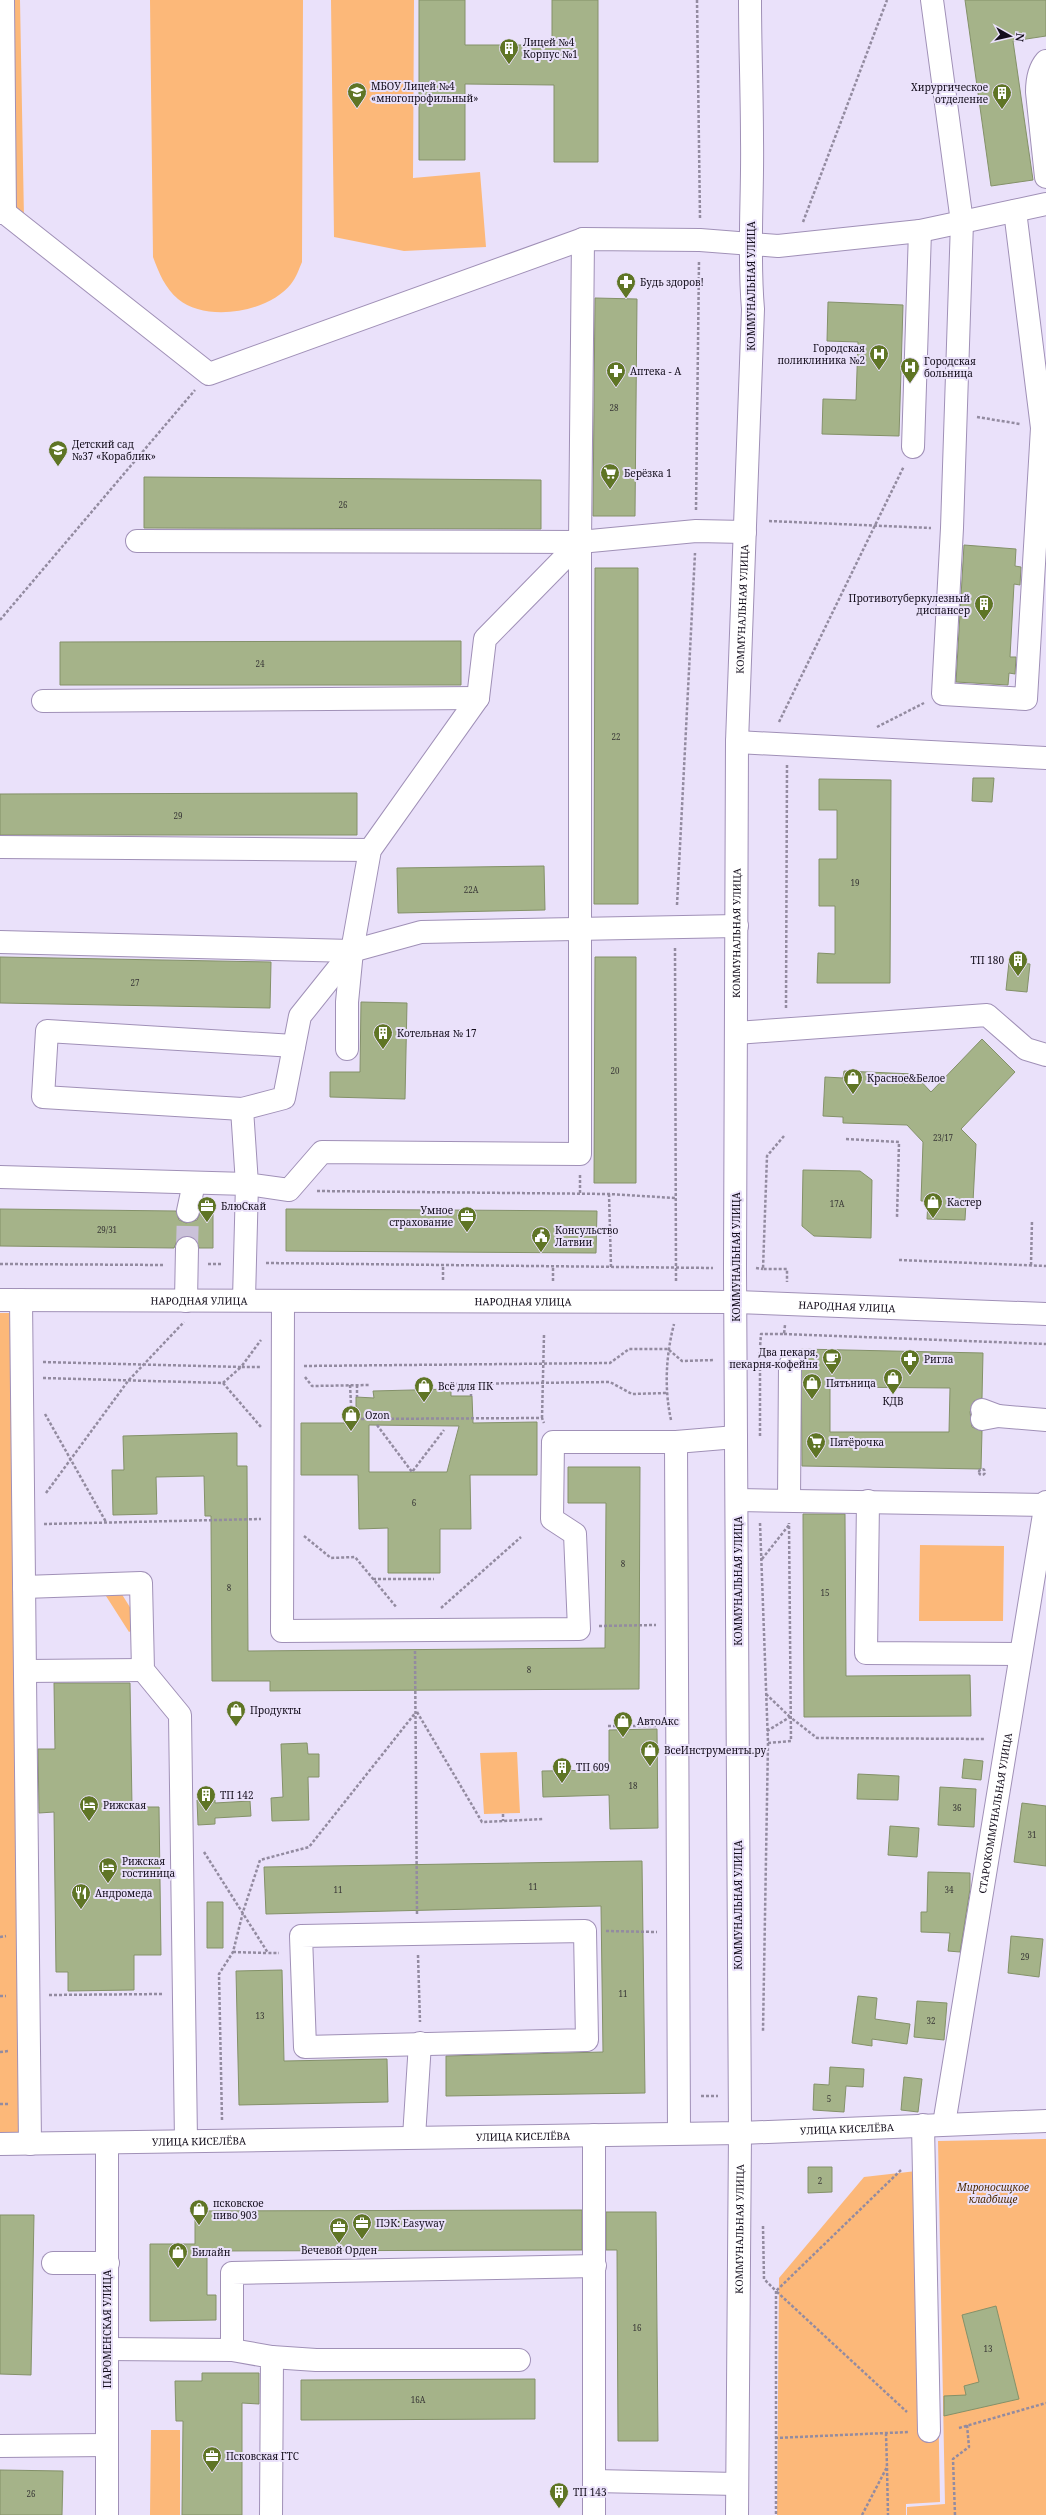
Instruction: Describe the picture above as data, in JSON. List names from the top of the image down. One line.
{"streets":{"street":["КОММУНАЛЬНАЯ УЛИЦА","НАРОДНАЯ УЛИЦА","СТАРОКОММУНАЛЬНАЯ УЛИЦА","УЛИЦА КИСЕЛЁВА","ПАРОМЕНСКАЯ УЛИЦА"]},"crossings":[["КОММУНАЛЬНАЯ УЛИЦА","НАРОДНАЯ УЛИЦА"],["КОММУНАЛЬНАЯ УЛИЦА","УЛИЦА КИСЕЛЁВА"],["СТАРОКОММУНАЛЬНАЯ УЛИЦА","УЛИЦА КИСЕЛЁВА"],["УЛИЦА КИСЕЛЁВА","ПАРОМЕНСКАЯ УЛИЦА"]],"parks":["Мироносицкое кладбище"],"places":{"building":["Лицей №4 Корпус №1","Хирургическое отделение","Противотуберкулезный диспансер","ТП 180","Котельная № 17","ТП 609","ТП 142","ТП 143"],"school or university":["МБОУ Лицей №4 «многопрофильный»","Детский сад №37 «Кораблик»"],"pharmacy":["Будь здоров!","Аптека - А","Ригла"],"hospital":["Городская поликлиника №2","Городская больница"],"supermarket":["Берёзка 1","Пятёрочка"],"shop":["Красное&Белое","Кастер","КДВ","Пятьница","Всё для ПК","Ozon","Продукты","АвтоАкс","ВсеИнструменты.ру","псковское пиво 903","Билайн"],"office":["БлюСкай","Умное страхование","ПЭК: Easyway","Вечевой Орден","Псковская ГТС"],"public building":["Консульство Латвии"],"cafe":["Два пекаря, пекарня-кофейня"],"hotel":["Рижская","Рижская гостиница"],"restaurant":["Андромеда"]},"house_numbers":["28","26","24","22","29","19","22А","27","20","23/17","17А","29/31","6","8","8","15","8","18","36","31","11","11","34","29","11","13","32","5","2","16","13","16А","26"],"north":"right"}
